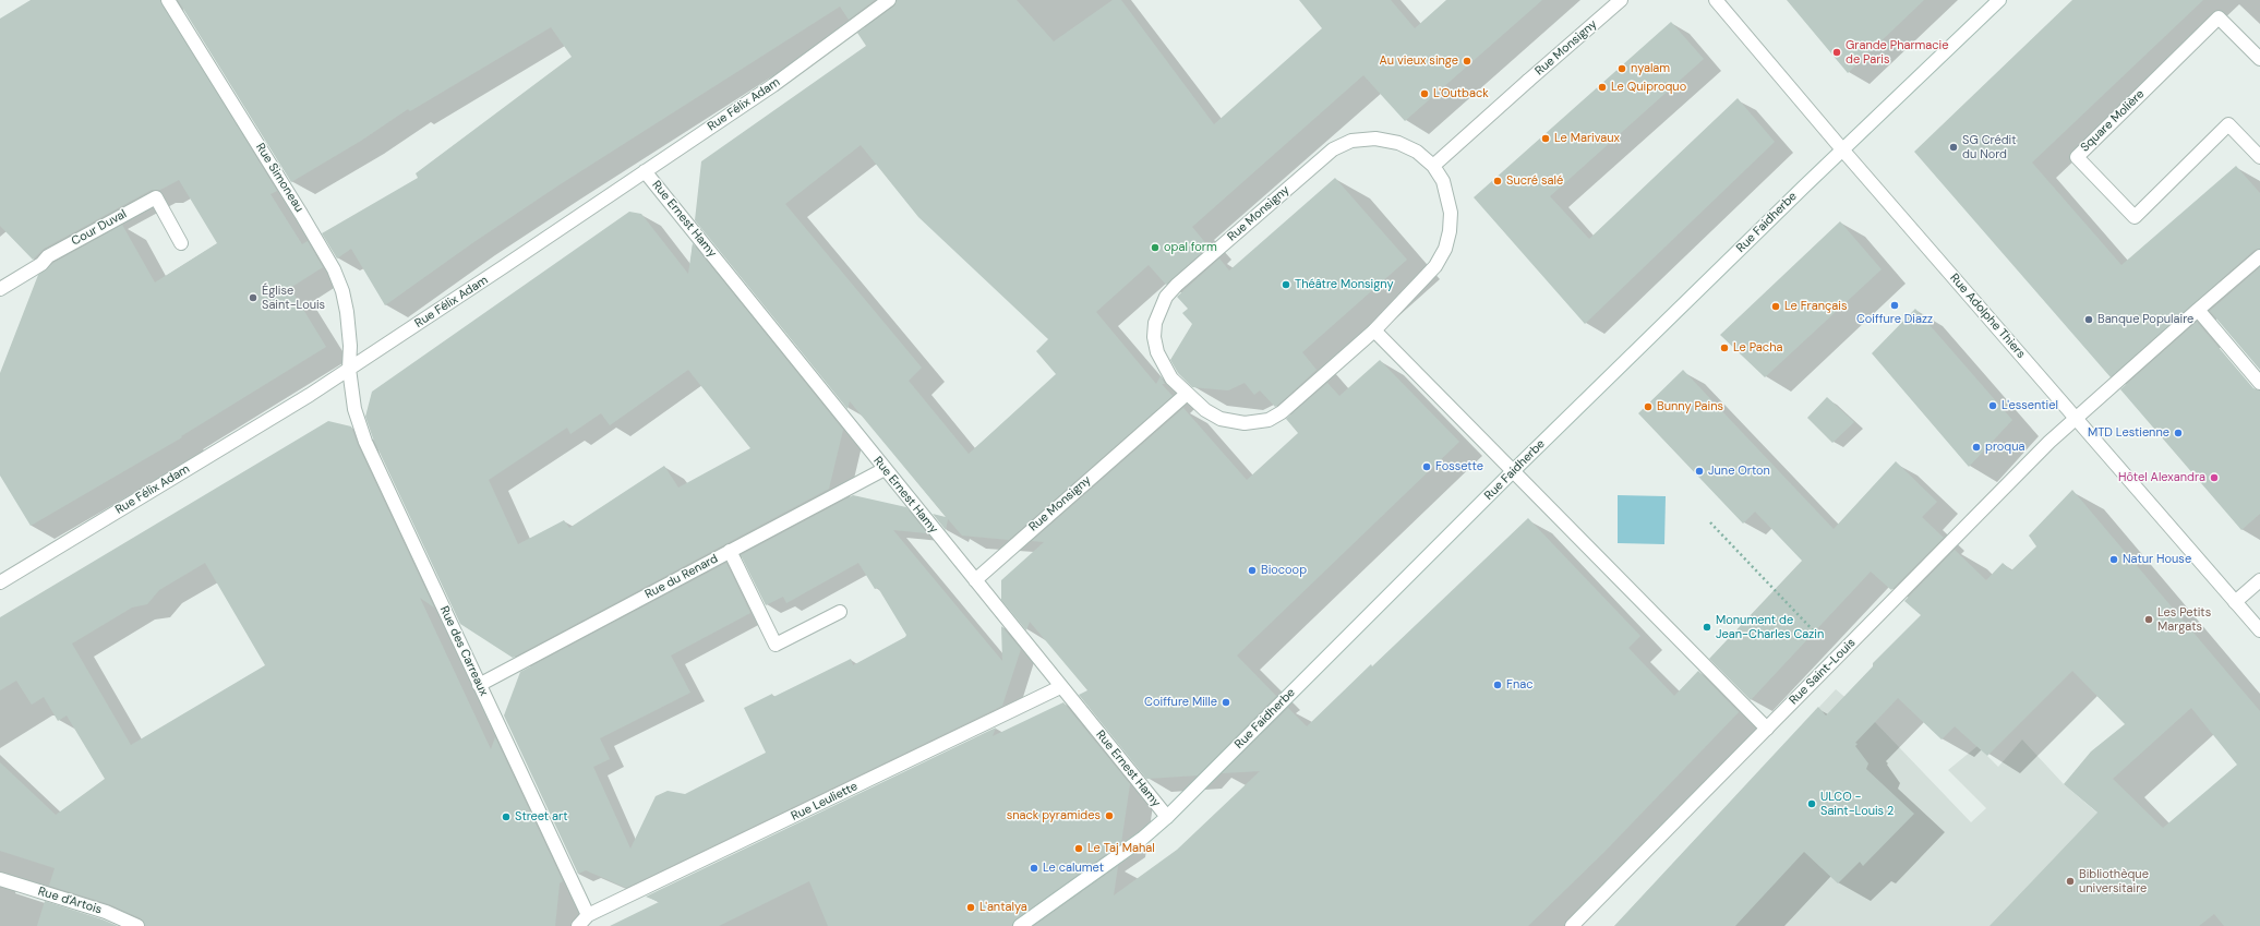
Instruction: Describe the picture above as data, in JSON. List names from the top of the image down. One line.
{"streets":{"street":["Rue Monsigny","Rue Félix Adam","Square Molière","Rue Simoneau","Rue Ernest Hamy","Rue Faidherbe","Cour Duval","Rue Adolphe Thiers","Rue du Renard","Rue des Carreaux","Rue Saint-Louis","Rue Leuliette","Rue d'Artois"]},"crossings":[["Rue Monsigny","Rue Ernest Hamy"],["Rue Félix Adam","Rue Simoneau"],["Rue Félix Adam","Rue Ernest Hamy"],["Rue Félix Adam","Rue des Carreaux"],["Rue Simoneau","Rue des Carreaux"],["Rue Ernest Hamy","Rue Faidherbe"],["Rue Ernest Hamy","Rue du Renard"],["Rue Ernest Hamy","Rue Leuliette"],["Rue Faidherbe","Rue Adolphe Thiers"],["Rue Adolphe Thiers","Rue Saint-Louis"],["Rue du Renard","Rue des Carreaux"],["Rue des Carreaux","Rue Leuliette"]],"places":["Grande Pharmacie de Paris","Au vieux singe","nyalam","Le Quiproquo","L'Outback","Le Marivaux","SG Crédit du Nord","Sucré salé","opal form","Théâtre Monsigny","Église Saint-Louis","Coiffure Diazz","Le Français","Banque Populaire","Le Pacha","L'essentiel","Bunny Pains","MTD Lestienne","proqua","Fossette","June Orton","Hôtel Alexandra","Natur House","Biocoop","Les Petits Margats","Monument de Jean-Charles Cazin","Fnac","Coiffure Mille","ULCO - Saint-Louis 2","snack pyramides","Street art","Le Taj Mahal","Le calumet","Bibliothèque universitaire","L'antalya"]}
